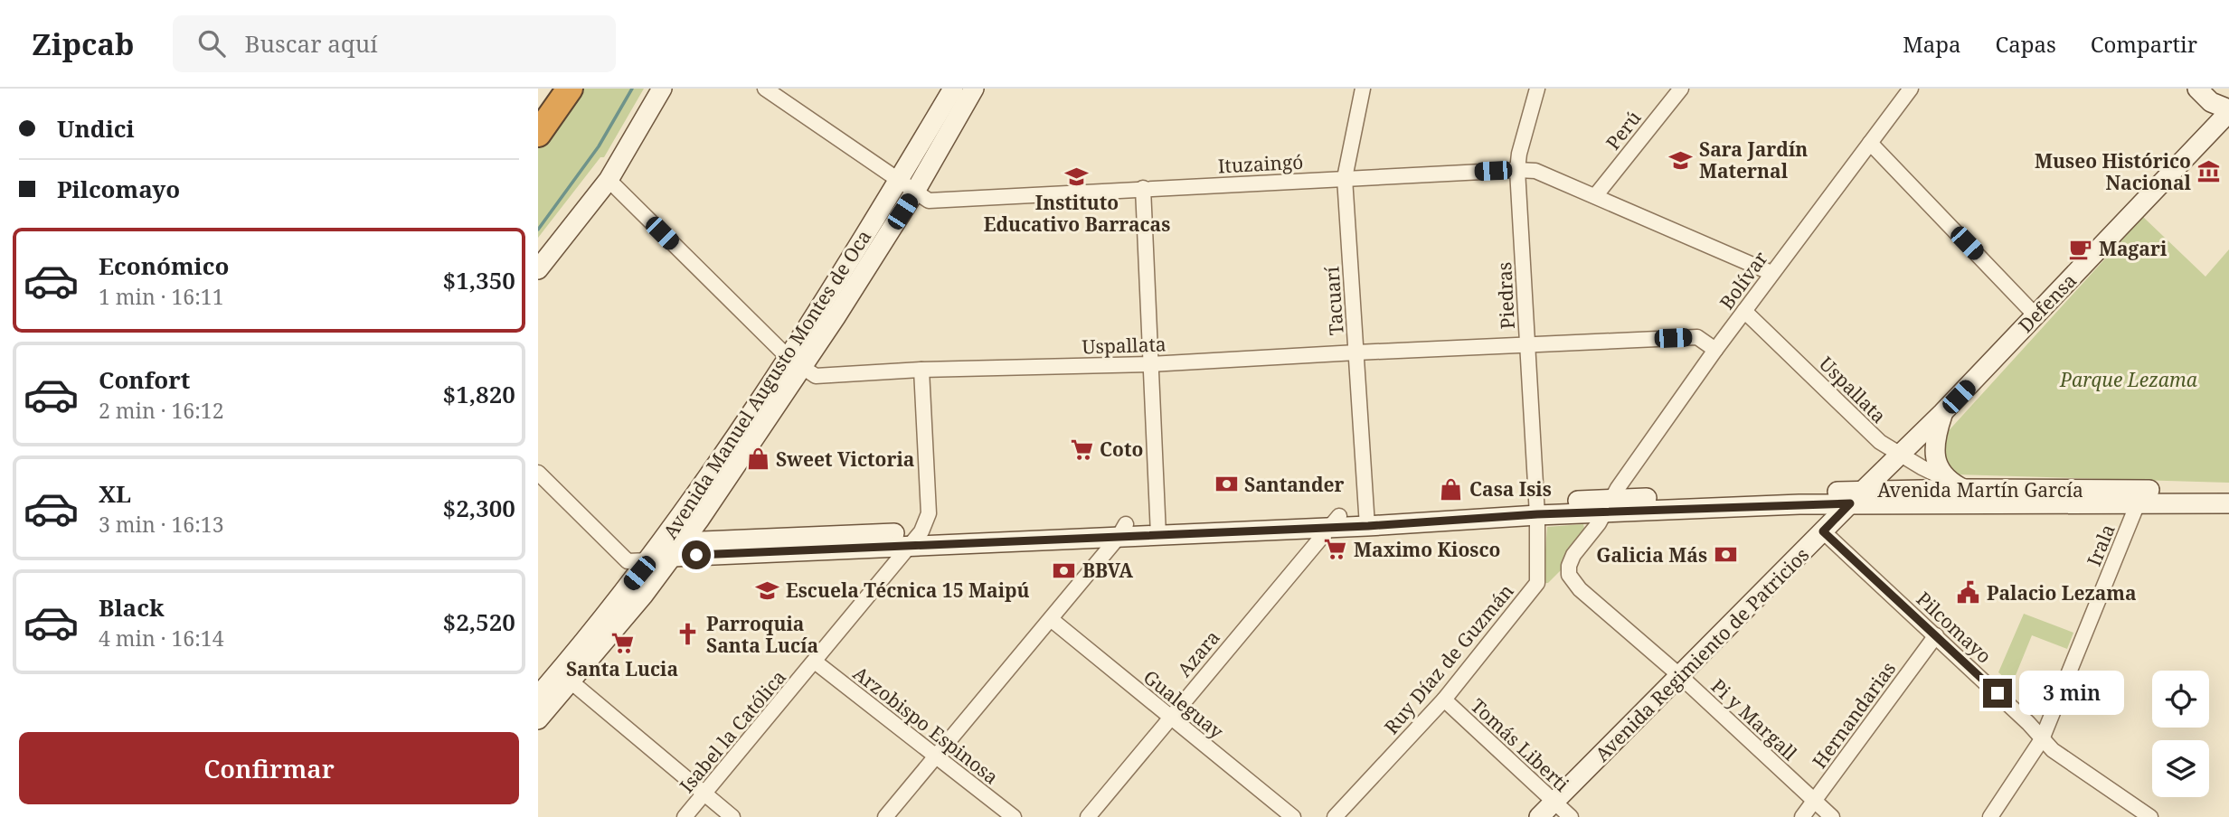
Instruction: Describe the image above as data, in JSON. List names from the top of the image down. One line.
{"streets":{"main road":["Defensa","Avenida Manuel Augusto Montes de Oca","Avenida Martín García","Avenida Regimiento de Patricios"],"street":["Perú","Ituzaingó","Bolívar","Piedras","Tacuarí","Uspallata","Irala","Pilcomayo","Azara","Ruy Díaz de Guzmán","Gualeguay","Hernandarias","Pi y Margall","Arzobispo Espinosa","Isabel la Católica","Tomás Liberti"]},"crossings":[["Perú","Ituzaingó"],["Ituzaingó","Bolívar"],["Ituzaingó","Piedras"],["Ituzaingó","Tacuarí"],["Ituzaingó","Avenida Manuel Augusto Montes de Oca"],["Bolívar","Uspallata"],["Bolívar","Avenida Martín García"],["Bolívar","Pi y Margall"],["Piedras","Uspallata"],["Piedras","Avenida Martín García"],["Piedras","Ruy Díaz de Guzmán"],["Tacuarí","Uspallata"],["Tacuarí","Avenida Martín García"],["Defensa","Uspallata"],["Defensa","Avenida Martín García"],["Defensa","Avenida Regimiento de Patricios"],["Uspallata","Avenida Manuel Augusto Montes de Oca"],["Uspallata","Isabel la Católica"],["Avenida Manuel Augusto Montes de Oca","Avenida Martín García"],["Avenida Martín García","Irala"],["Avenida Martín García","Azara"],["Avenida Martín García","Avenida Regimiento de Patricios"],["Avenida Martín García","Ruy Díaz de Guzmán"],["Avenida Martín García","Pi y Margall"],["Avenida Martín García","Isabel la Católica"],["Irala","Pilcomayo"],["Pilcomayo","Avenida Regimiento de Patricios"],["Pilcomayo","Hernandarias"],["Azara","Gualeguay"],["Avenida Regimiento de Patricios","Pi y Margall"],["Avenida Regimiento de Patricios","Tomás Liberti"],["Ruy Díaz de Guzmán","Tomás Liberti"],["Hernandarias","Pi y Margall"],["Arzobispo Espinosa","Isabel la Católica"]],"parks":["Parque Lezama"],"places":{"school or university":["Sara Jardín Maternal","Instituto Educativo Barracas","Escuela Técnica 15 Maipú"],"museum":["Museo Histórico Nacional"],"cafe":["Magari"],"supermarket":["Coto","Maximo Kiosco","Santa Lucia"],"shop":["Sweet Victoria","Casa Isis"],"bank":["Santander","Galicia Más","BBVA"],"public building":["Palacio Lezama"],"church":["Parroquia Santa Lucía"]},"page":{"header":"Zipcab","search":"Buscar aquí","nav":["Mapa","Capas","Compartir"],"banner":["Undici","Pilcomayo"],"list":[{"name":"Económico","note":"1 min · 16:11","value":"$1,350"},{"name":"Confort","note":"2 min · 16:12","value":"$1,820"},{"name":"XL","note":"3 min · 16:13","value":"$2,300"},{"name":"Black","note":"4 min · 16:14","value":"$2,520"}],"bubble":"3 min","buttons":"Confirmar"}}
